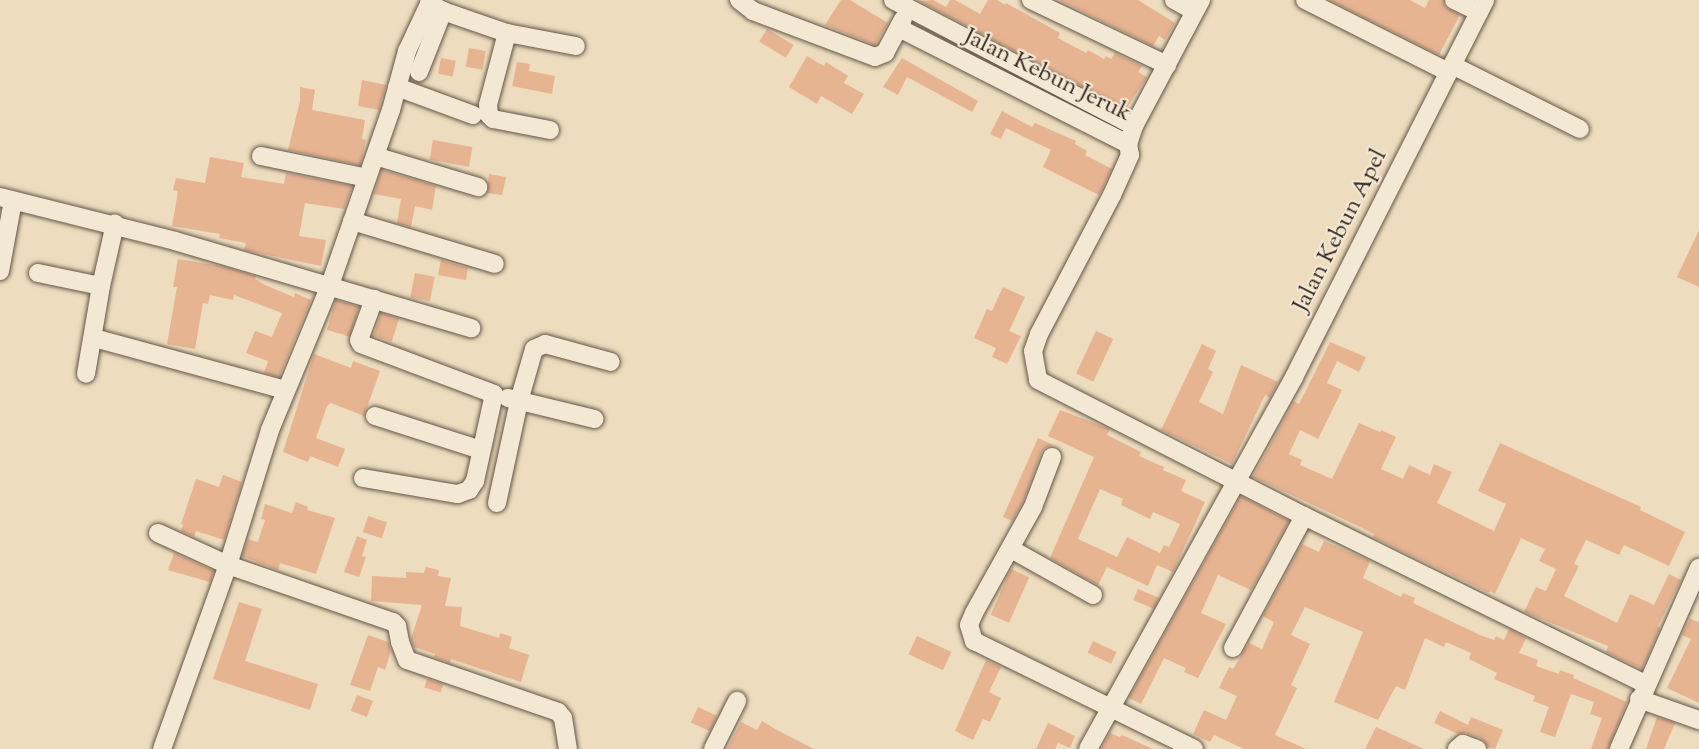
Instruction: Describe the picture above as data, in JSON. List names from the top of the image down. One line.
{"streets":{"street":["Jalan Kebun Jeruk","Jalan Kebun Apel"]}}
